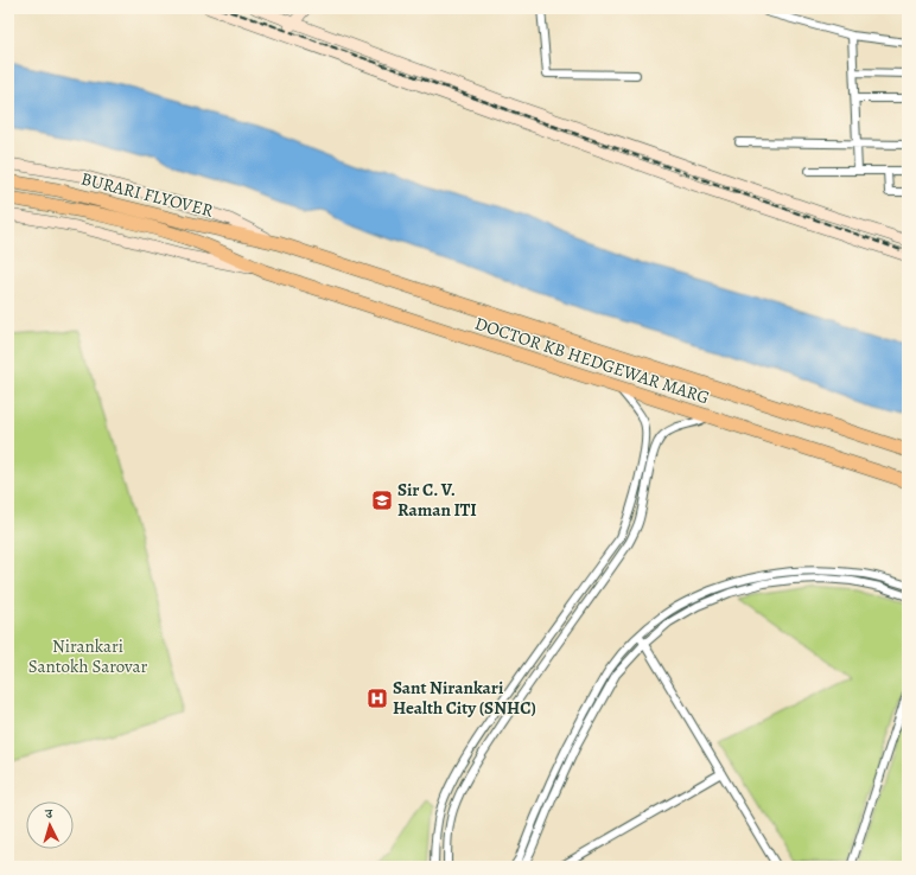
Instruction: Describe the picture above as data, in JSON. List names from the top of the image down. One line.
{"streets":{"highway":["BURARI FLYOVER","DOCTOR KB HEDGEWAR MARG"]},"crossings":[["BURARI FLYOVER","DOCTOR KB HEDGEWAR MARG"]],"parks":["Nirankari Santokh Sarovar"],"places":{"school or university":["Sir C. V. Raman ITI"],"hospital":["Sant Nirankari Health City (SNHC)"]},"north":"top"}
